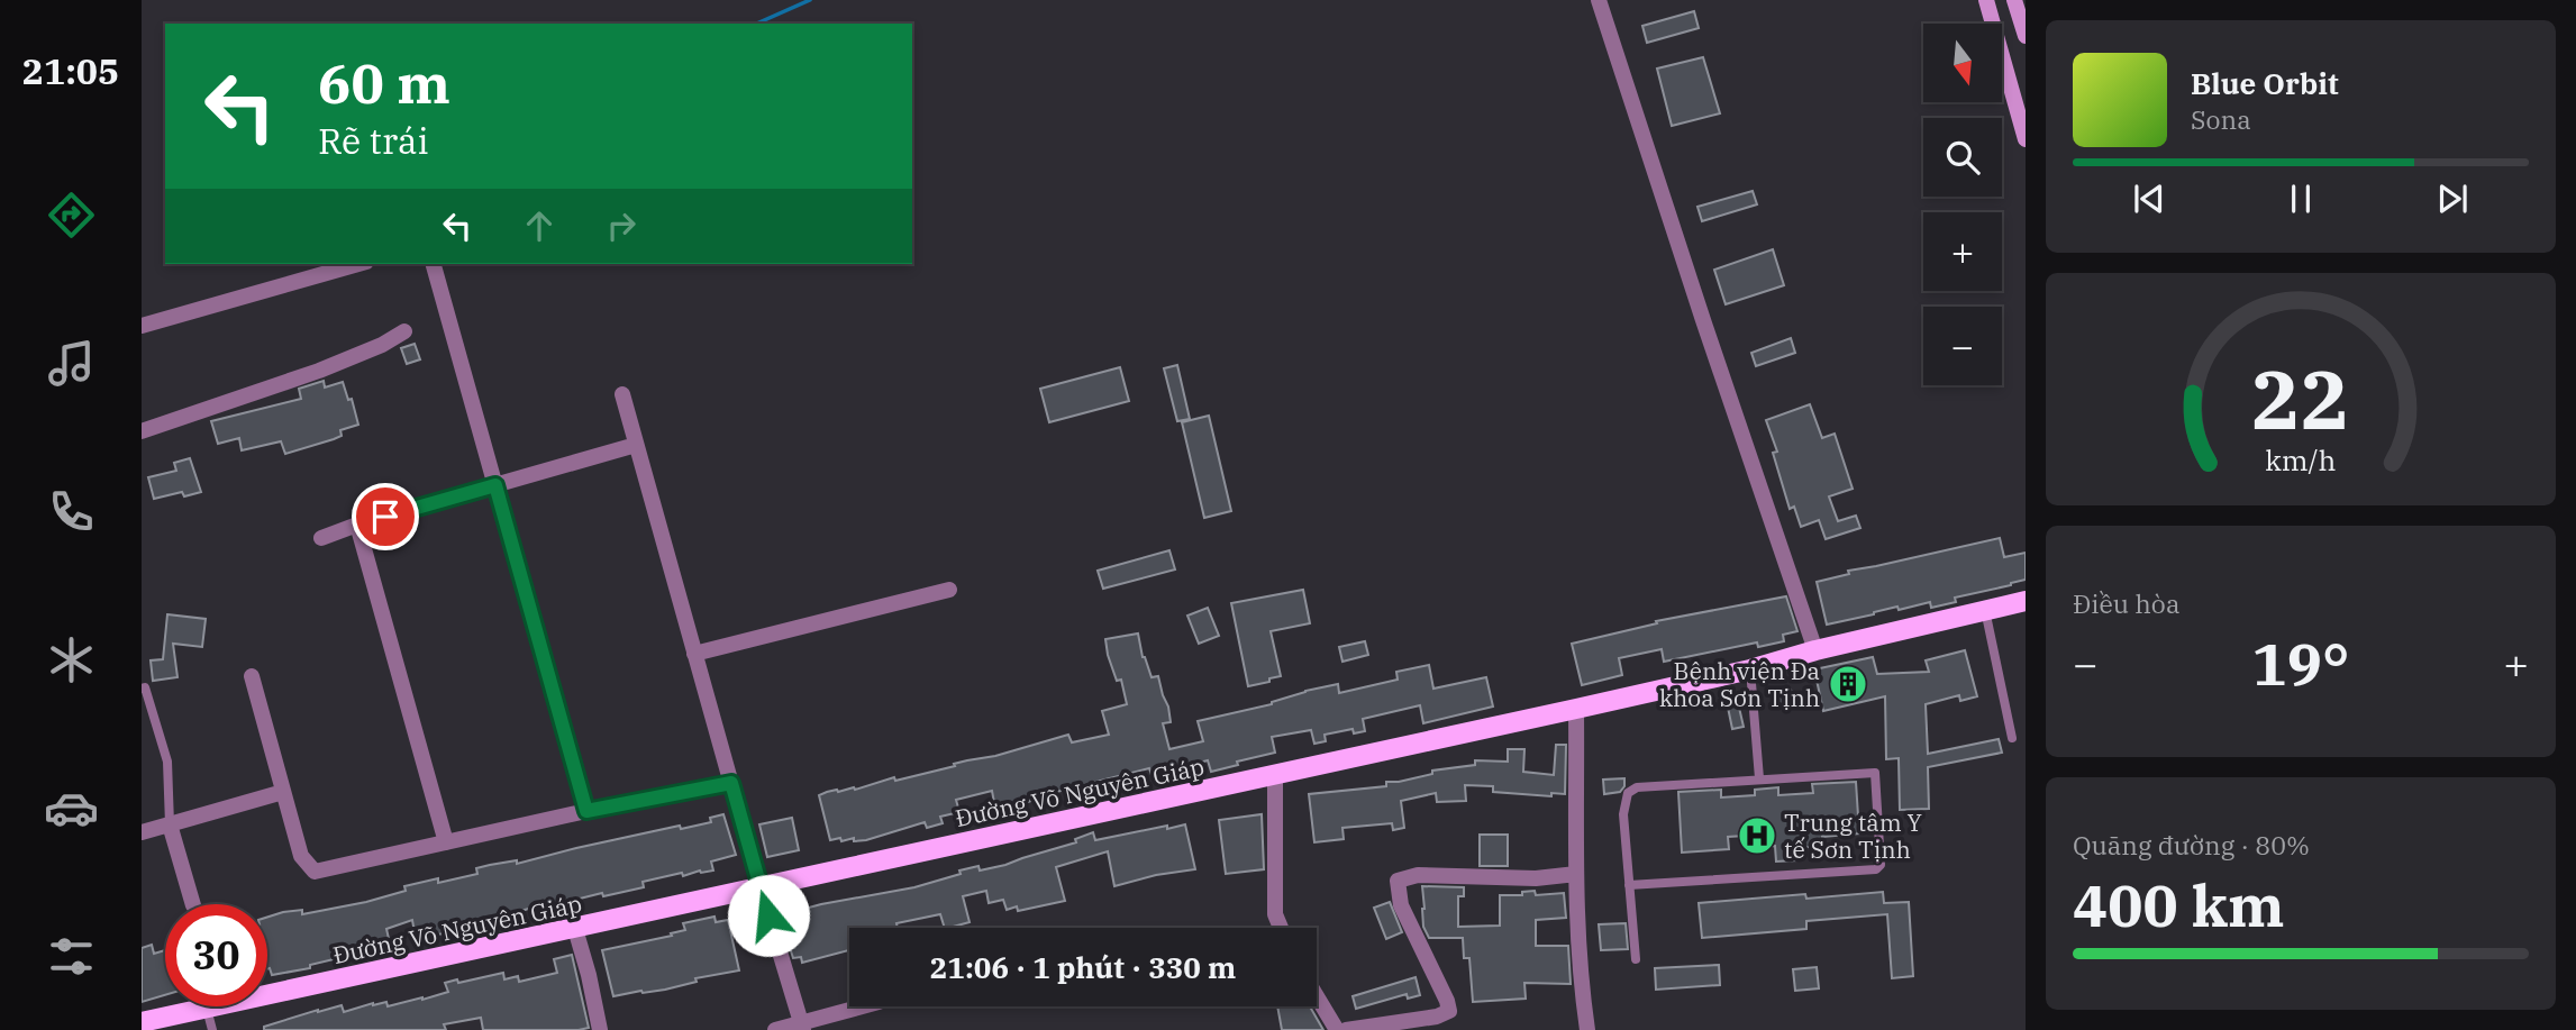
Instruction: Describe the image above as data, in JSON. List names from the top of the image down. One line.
{"streets":{"main road":["Đường Võ Nguyên Giáp"]},"places":{"building":["Bệnh viện Đa khoa Sơn Tịnh"],"hospital":["Trung tâm Y tế Sơn Tịnh"]},"north":"bottom","page":{"tabs":"21:05","map_buttons":["+","−"],"turn":["60 m","Rẽ trái"],"song":["Blue Orbit","Sona"],"tile":["Điều hòa",["Quãng đường · 80%","400 km"]],"heat":["−","19°","+"],"limit":"30","trip":"21:06 · 1 phút · 330 m","gauge":["22","km/h"]}}
